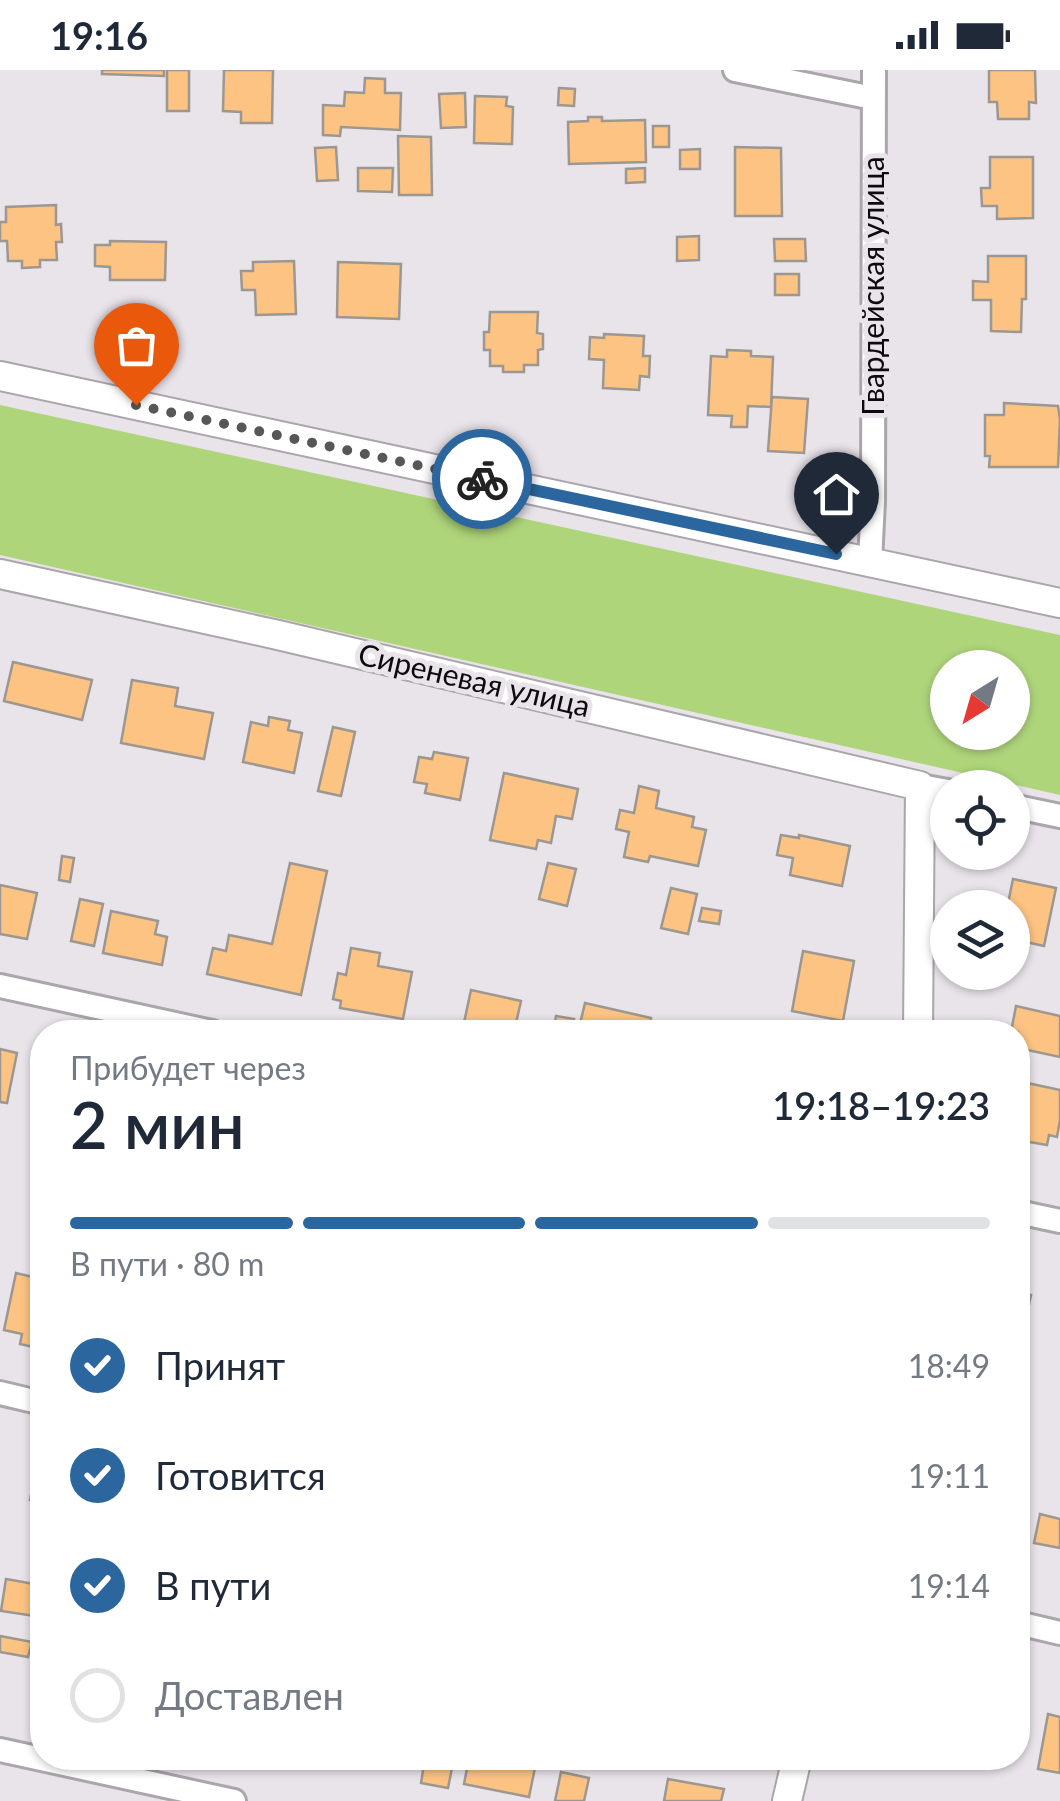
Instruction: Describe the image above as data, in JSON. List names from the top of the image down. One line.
{"streets":{"street":["Гвардейская улица","Сиреневая улица"]},"north":"bottom left","page":{"status":"19:16","heading":["2 мин","Прибудет через","19:18–19:23"],"bar":"В пути · 80 m","list":[["Принят","18:49"],["Готовится","19:11"],["В пути","19:14"],"Доставлен"]}}
